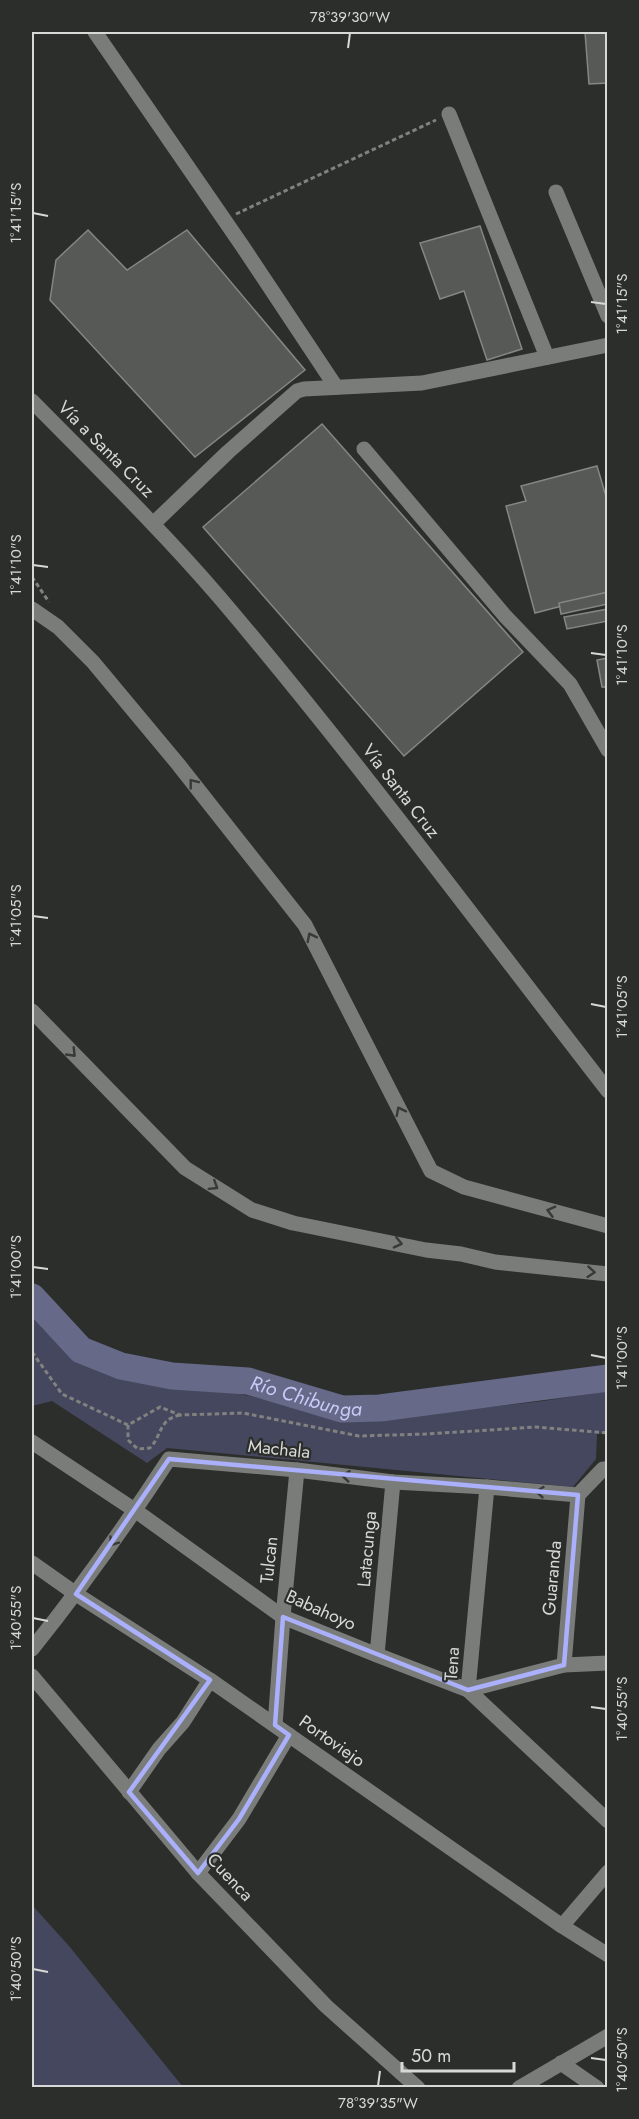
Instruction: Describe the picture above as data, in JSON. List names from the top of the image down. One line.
{"streets":{"street":["Vía a Santa Cruz","Vía Santa Cruz","Machala","Latacunga","Tulcan","Guaranda","Babahoyo","Tena","Portoviejo","Cuenca"]},"crossings":[["Vía a Santa Cruz","Vía Santa Cruz"],["Machala","Latacunga"],["Machala","Tulcan"],["Machala","Guaranda"],["Machala","Babahoyo"],["Machala","Tena"],["Machala","Portoviejo"],["Latacunga","Babahoyo"],["Tulcan","Babahoyo"],["Tulcan","Portoviejo"],["Babahoyo","Tena"]],"one_way":["Machala"],"water":["Río Chibunga"],"scale_bar":"50 m","coordinates":["78°39'30\"W","1°41'15\"S","1°41'10\"S","1°41'05\"S","1°41'00\"S","1°40'55\"S","1°40'50\"S","78°39'35\"W"]}
